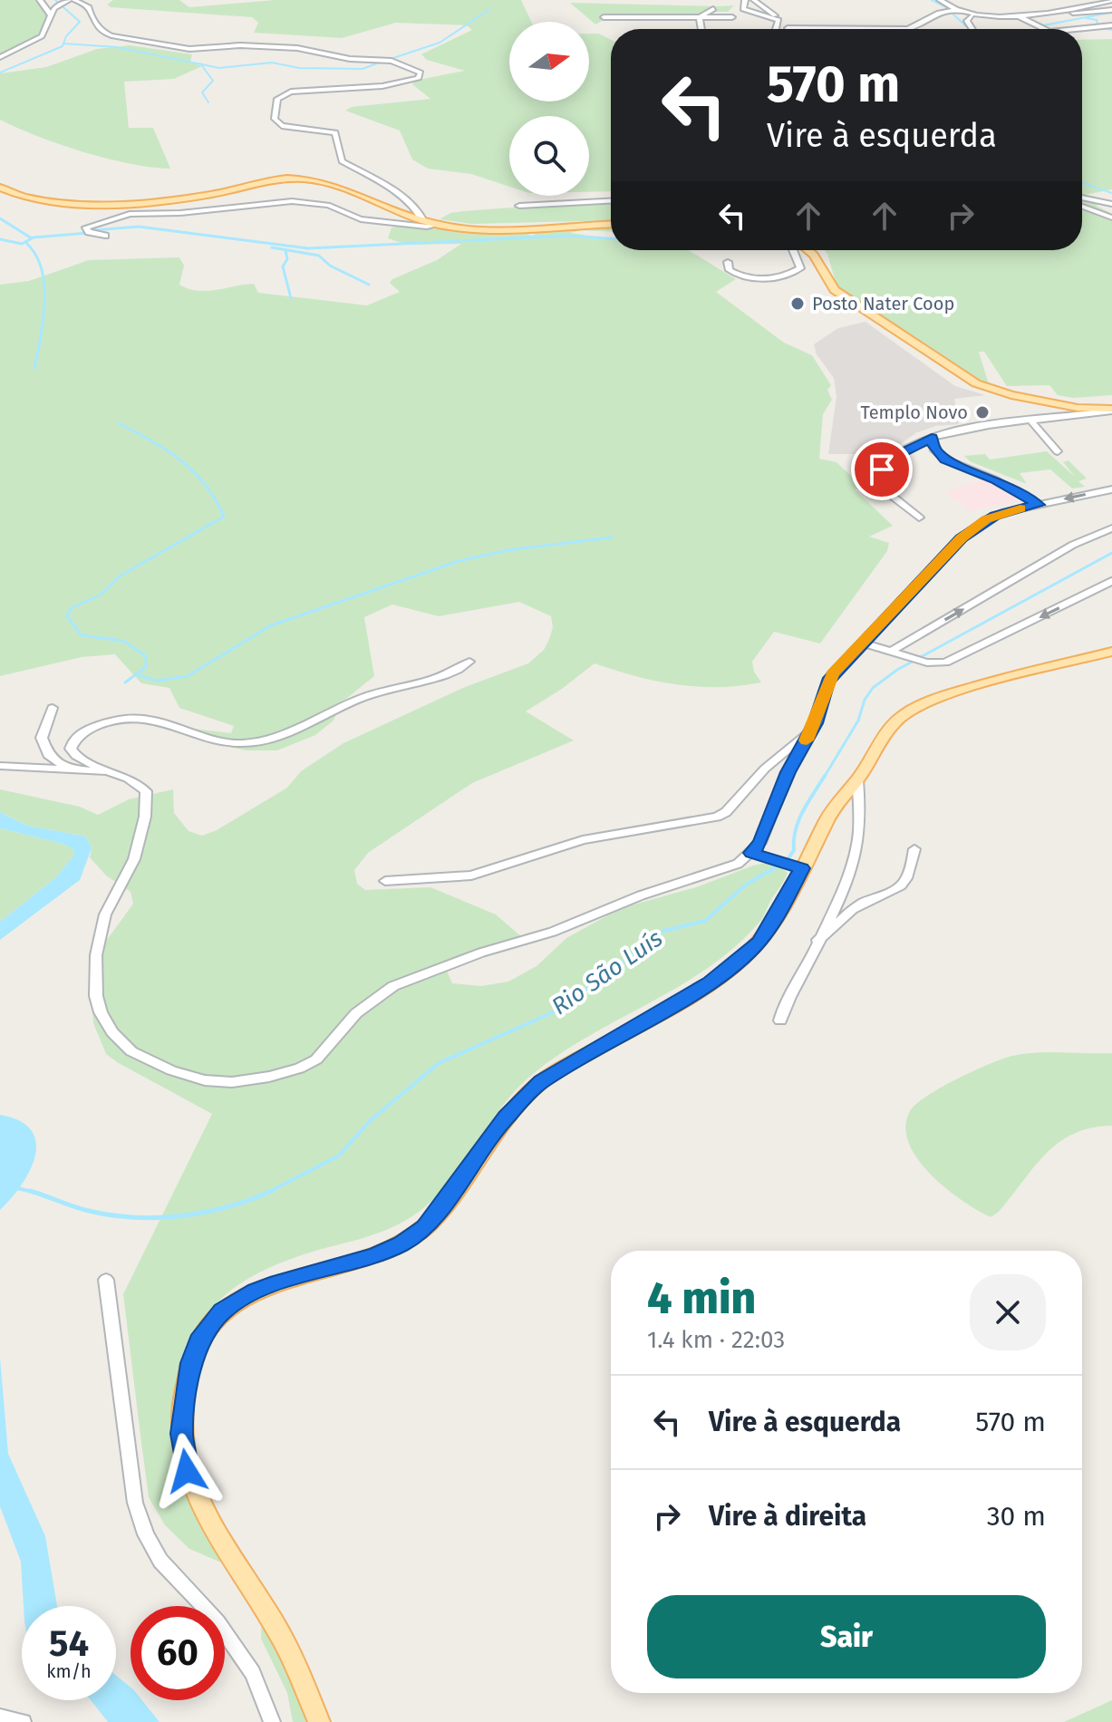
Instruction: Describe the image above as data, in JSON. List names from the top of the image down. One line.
{"water":["Rio São Luís"],"places":["Posto Nater Coop","Templo Novo"],"north":"right","page":{"turn":["570 m","Vire à esquerda"],"heading":["4 min","1.4 km · 22:03"],"list":[{"name":"Vire à esquerda","value":"570 m"},{"name":"Vire à direita","value":"30 m"}],"buttons":"Sair","speed":"54 km/h","limit":"60"}}
